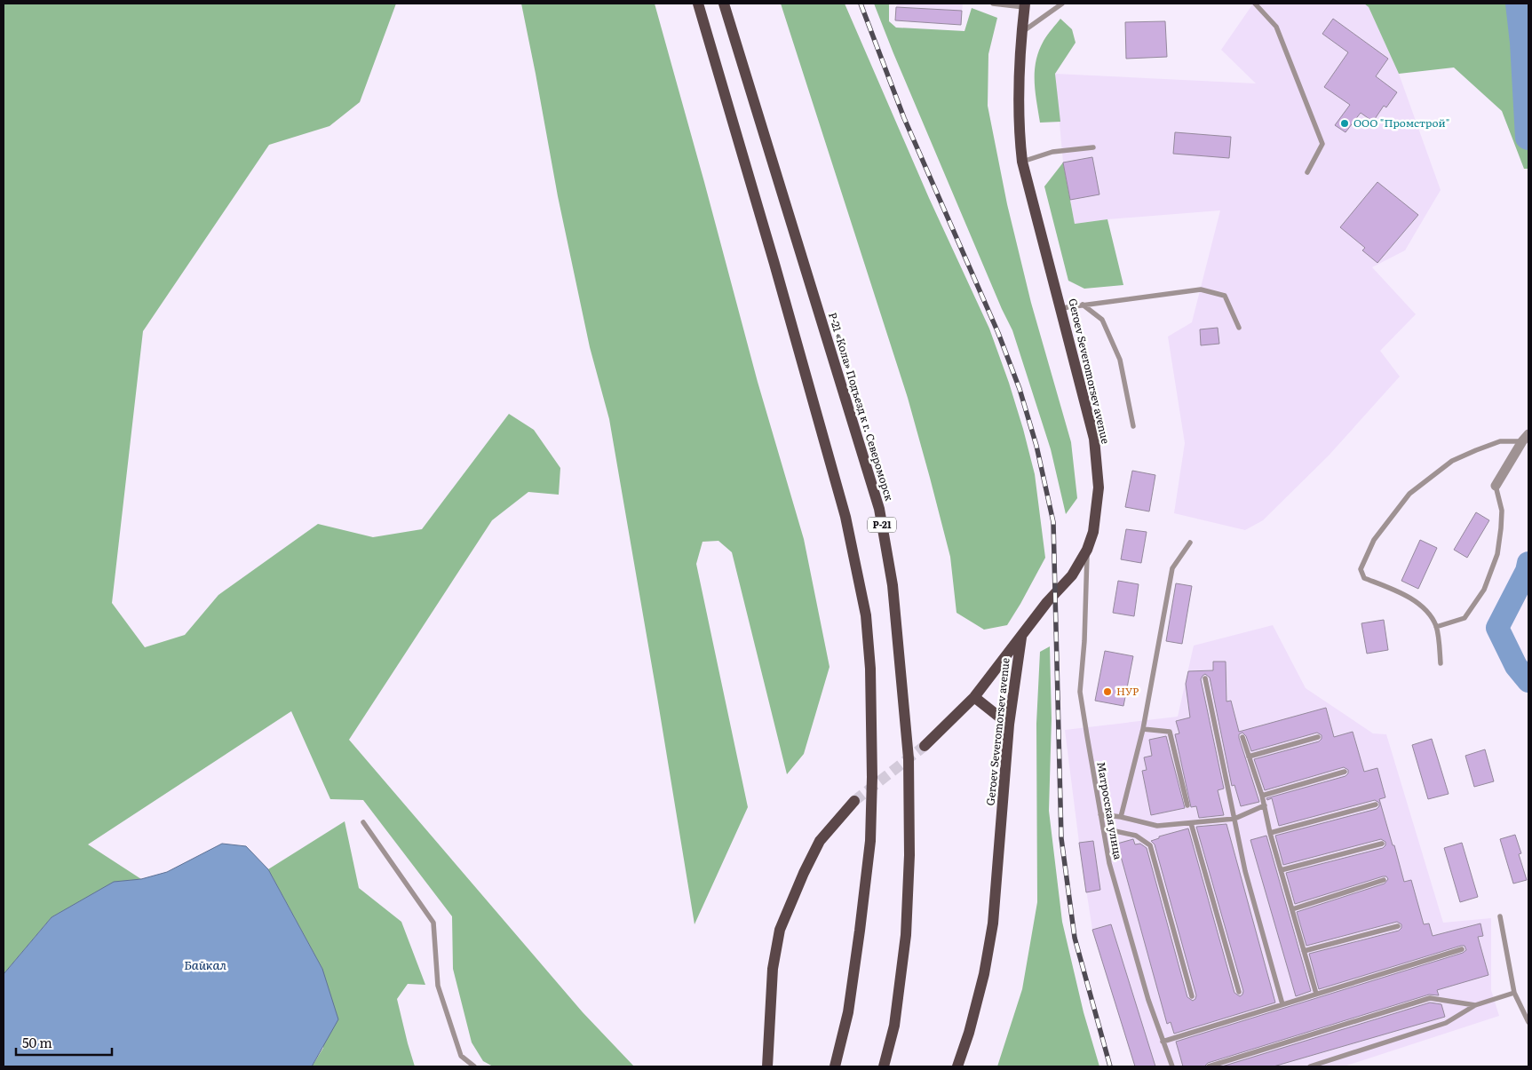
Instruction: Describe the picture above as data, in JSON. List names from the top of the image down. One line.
{"streets":{"main road":["Geroev Severomorsev avenue","Р-21 «Кола» Подъезд к г. Североморск","Р-21"],"lane":["Матросская улица"]},"crossings":[["Geroev Severomorsev avenue","Матросская улица"]],"water":["Байкал"],"places":["ООО \"Промстрой\"","НУР"],"scale_bar":"50 m"}
